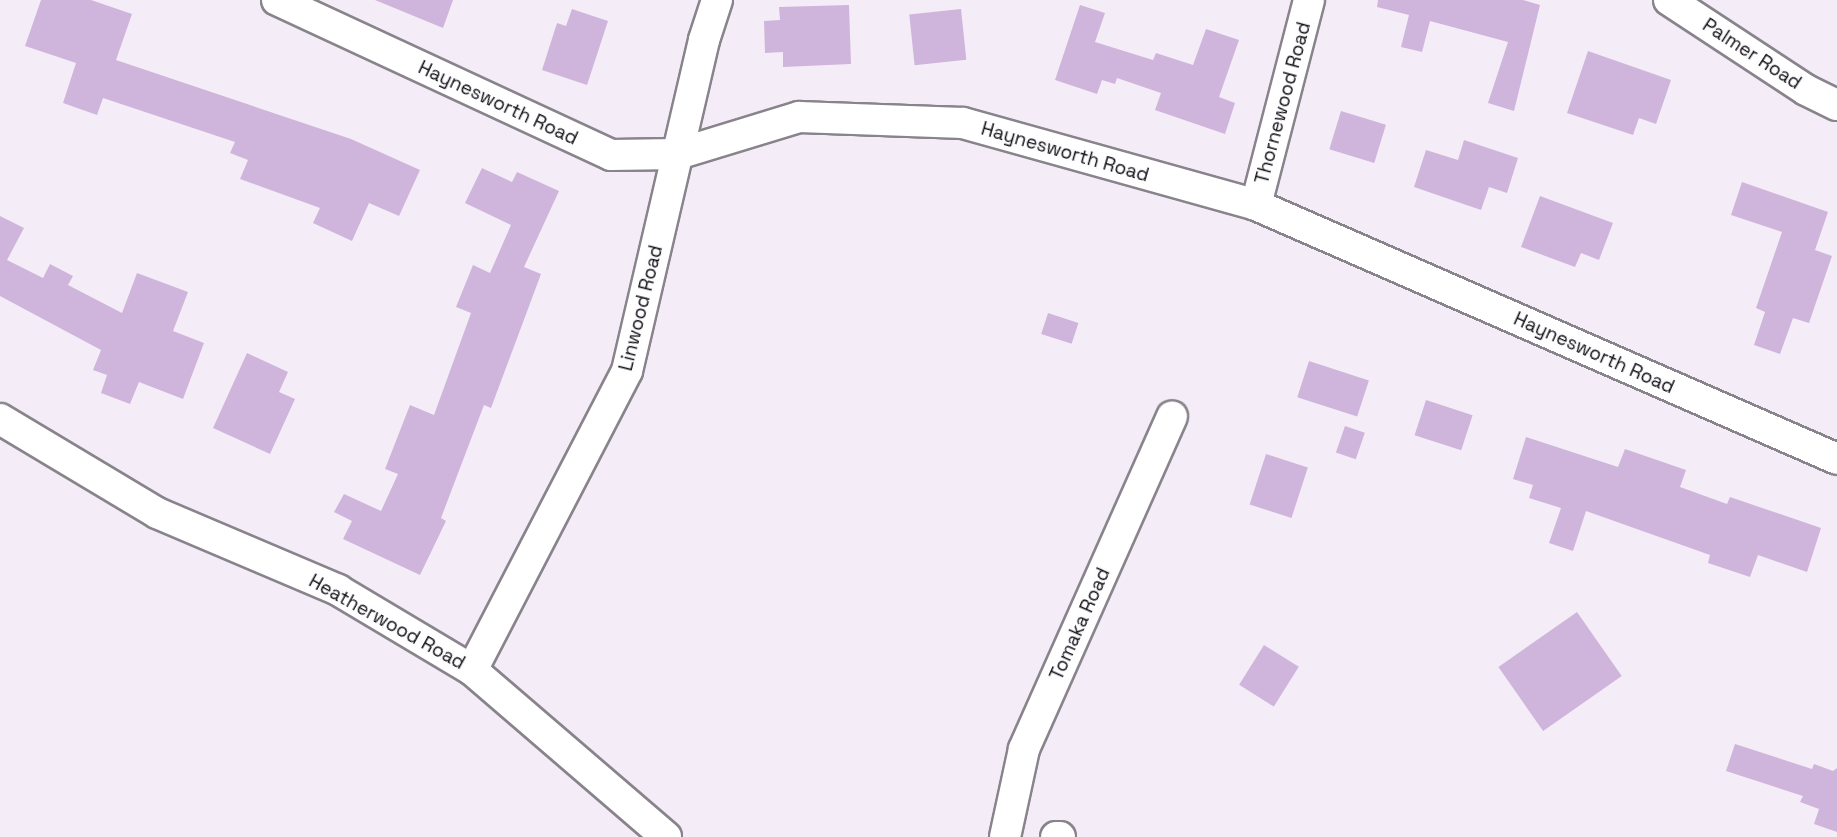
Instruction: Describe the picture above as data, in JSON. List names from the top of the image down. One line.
{"streets":{"street":["Palmer Road","Haynesworth Road","Thornewood Road","Linwood Road","Heatherwood Road","Tomaka Road"]},"crossings":[["Haynesworth Road","Thornewood Road"],["Haynesworth Road","Linwood Road"],["Linwood Road","Heatherwood Road"]]}
